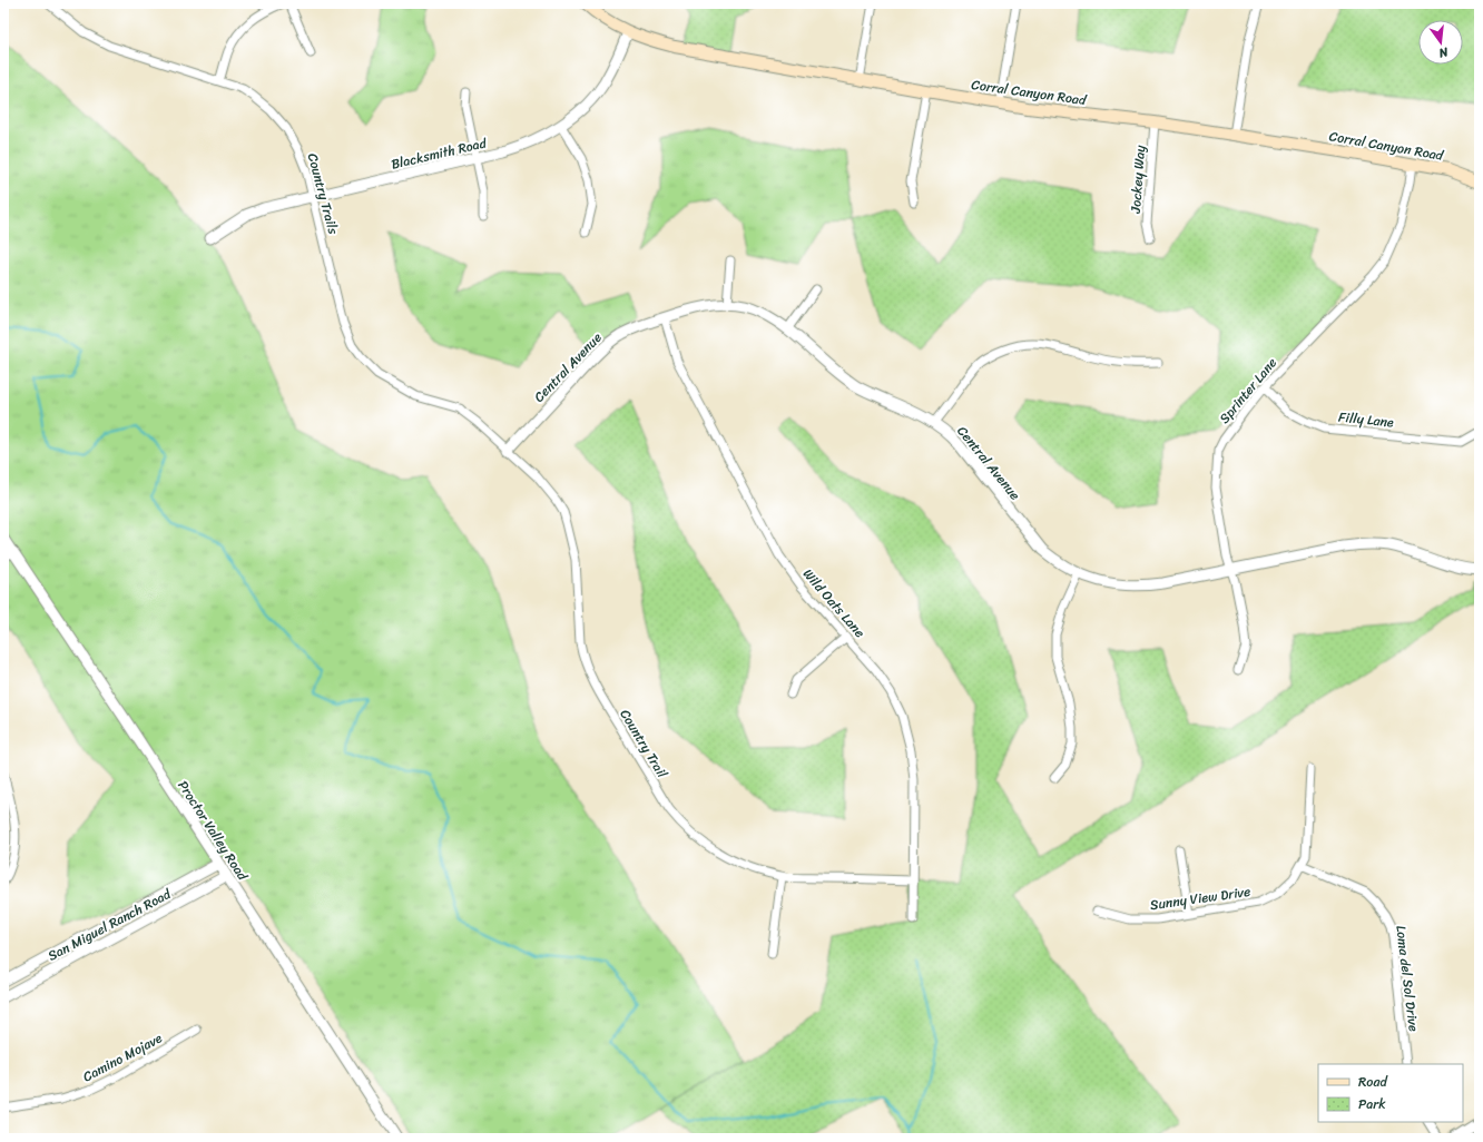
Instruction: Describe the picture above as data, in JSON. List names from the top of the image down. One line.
{"streets":{"main road":["Corral Canyon Road"],"street":["Blacksmith Road","Jockey Way","Country Trails","Central Avenue","Sprinter Lane","Filly Lane","Wild Oats Lane","Country Trail","Proctor Valley Road","Sunny View Drive","San Miguel Ranch Road","Loma del Sol Drive","Camino Mojave"]},"crossings":[["Corral Canyon Road","Blacksmith Road"],["Corral Canyon Road","Jockey Way"],["Corral Canyon Road","Sprinter Lane"],["Blacksmith Road","Country Trails"],["Country Trails","Central Avenue"],["Country Trails","Country Trail"],["Central Avenue","Sprinter Lane"],["Central Avenue","Wild Oats Lane"],["Central Avenue","Country Trail"],["Sprinter Lane","Filly Lane"],["Wild Oats Lane","Country Trail"],["Proctor Valley Road","San Miguel Ranch Road"],["Sunny View Drive","Loma del Sol Drive"]],"legend":["Road","Park"],"north":"bottom"}
